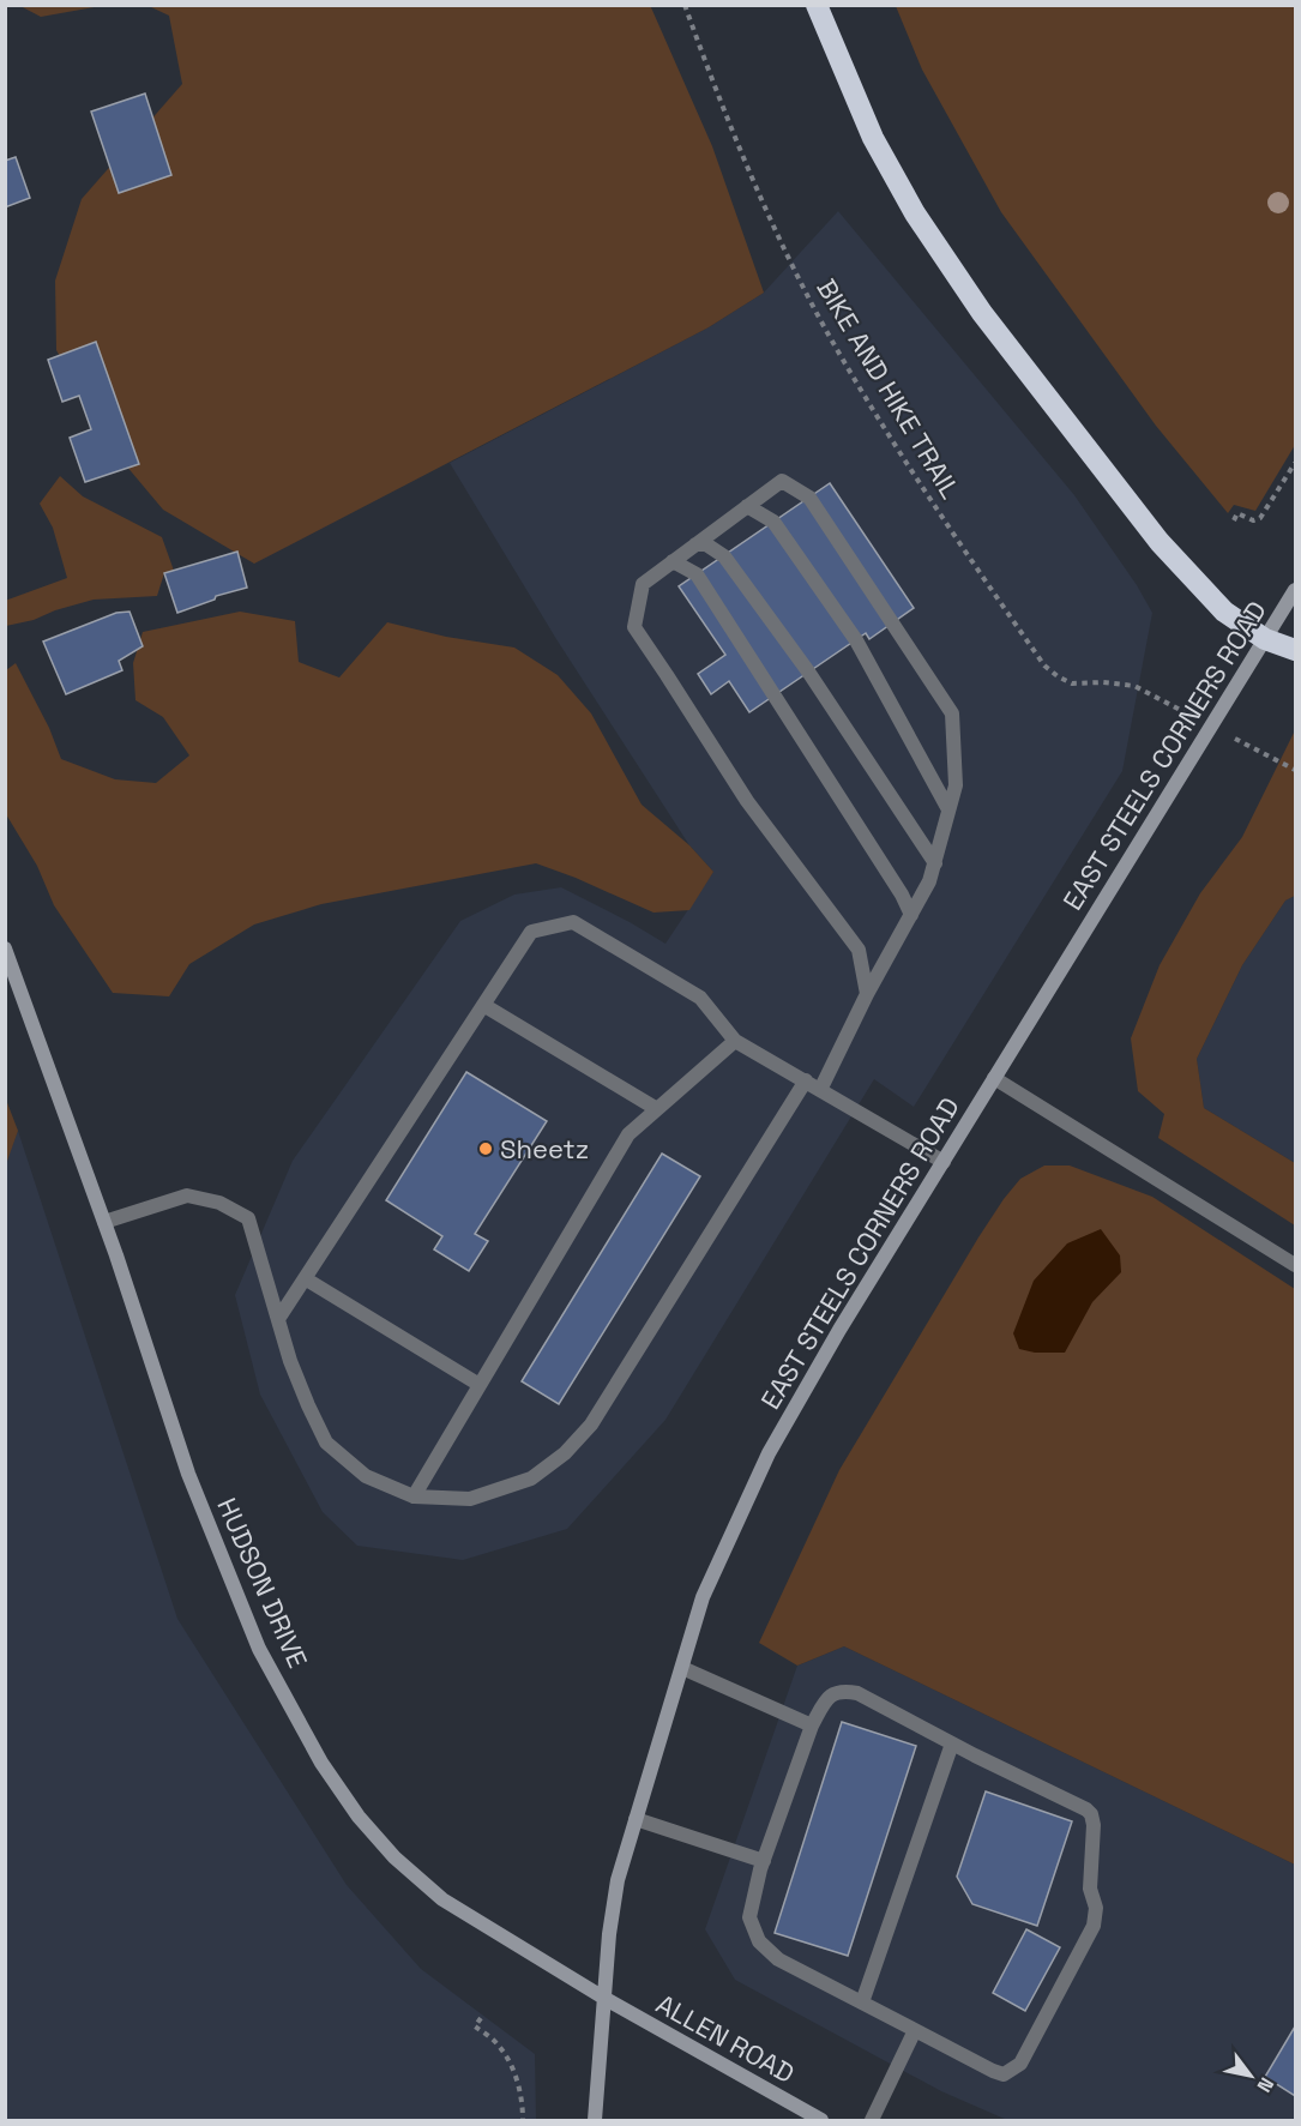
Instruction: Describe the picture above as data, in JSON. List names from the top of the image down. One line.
{"streets":{"main road":["EAST STEELS CORNERS ROAD","HUDSON DRIVE","ALLEN ROAD"],"path":["BIKE AND HIKE TRAIL"]},"crossings":[["EAST STEELS CORNERS ROAD","HUDSON DRIVE"],["EAST STEELS CORNERS ROAD","ALLEN ROAD"],["HUDSON DRIVE","ALLEN ROAD"]],"places":["Sheetz"],"north":"bottom right"}
